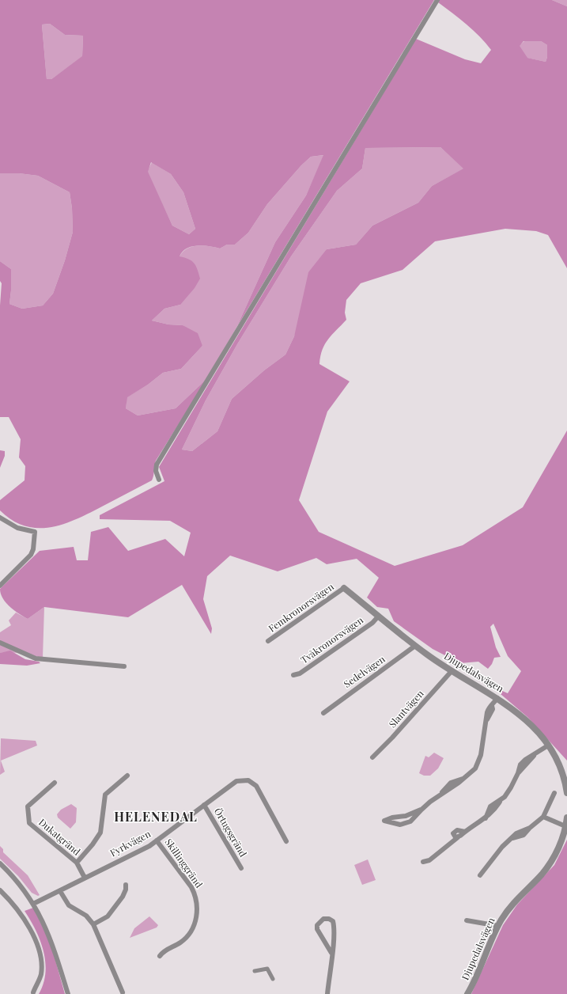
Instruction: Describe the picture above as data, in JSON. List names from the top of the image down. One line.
{"streets":{"street":["Femkronorsvägen","Tvåkronorsvägen","Sedelvägen","Djupedalsvägen","Slantvägen","Örtugsgränd","Dukatgränd","Fyrkvägen","Skillinggränd"]},"crossings":[["Femkronorsvägen","Djupedalsvägen"],["Tvåkronorsvägen","Djupedalsvägen"],["Sedelvägen","Djupedalsvägen"],["Djupedalsvägen","Slantvägen"],["Örtugsgränd","Fyrkvägen"],["Dukatgränd","Fyrkvägen"],["Fyrkvägen","Skillinggränd"]],"districts":["HELENEDAL"]}
